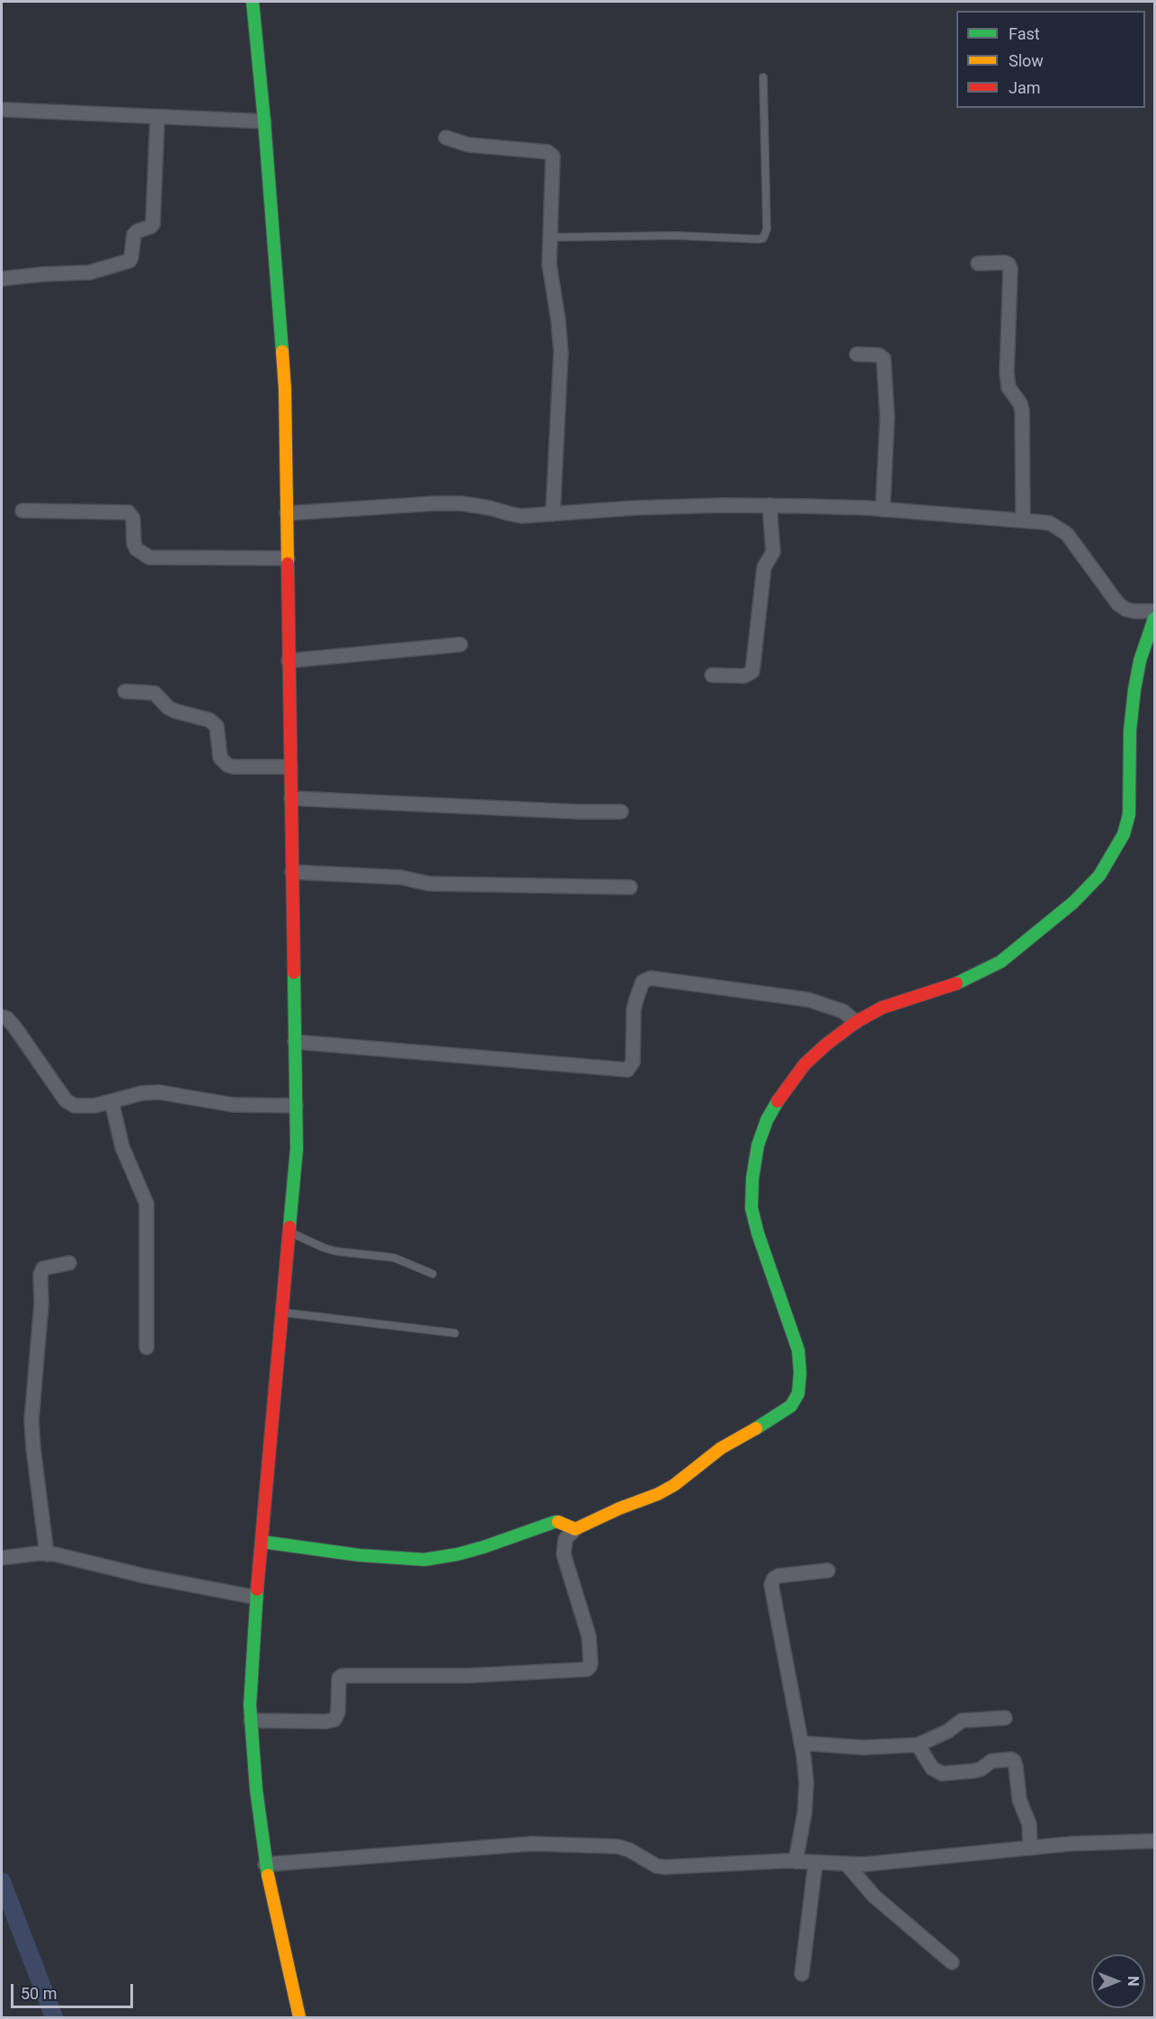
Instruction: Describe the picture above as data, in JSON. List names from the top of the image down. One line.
{"legend":["Fast","Slow","Jam"],"scale_bar":"50 m","north":"right"}
